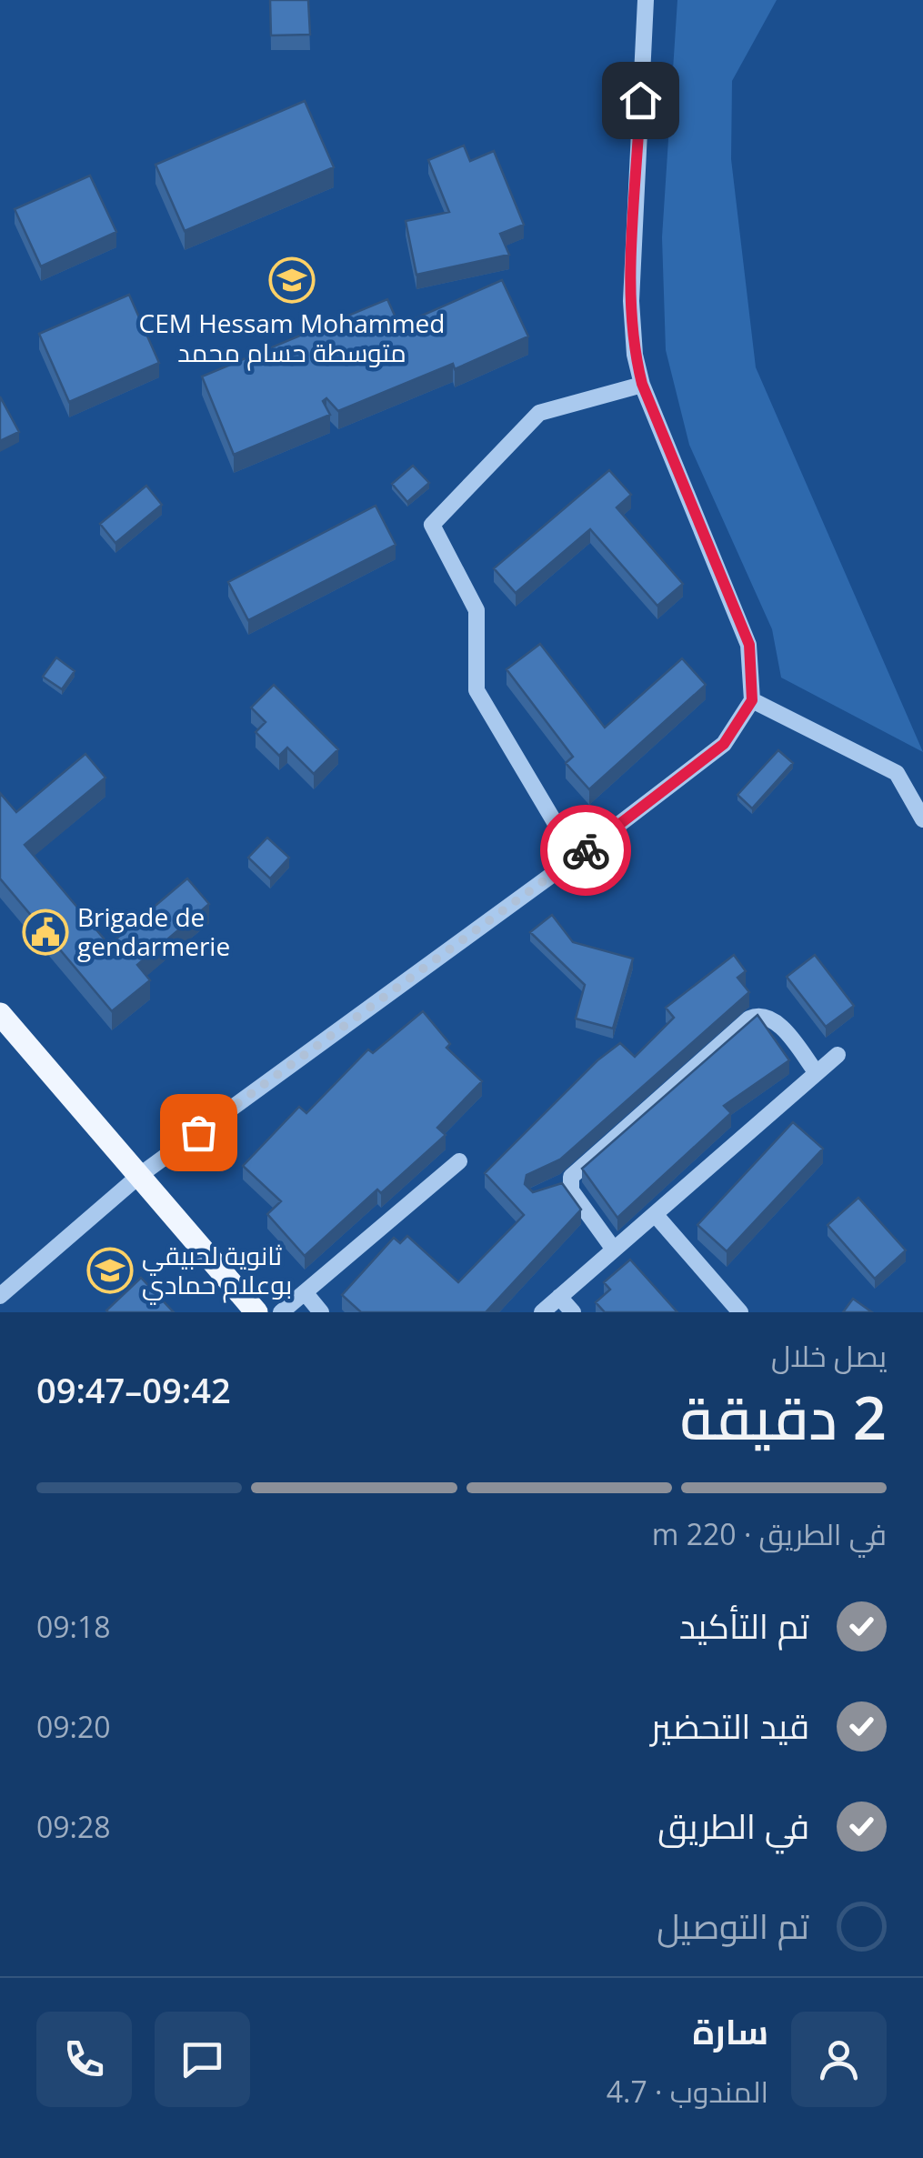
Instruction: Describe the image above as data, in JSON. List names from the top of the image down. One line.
{"places":{"school or university":["CEM Hessam Mohammed متوسطة حسام محمد","ثانوية لحبيقي بوعلام حمادي"],"public building":["Brigade de gendarmerie"]},"page":{"heading":["2 دقيقة","يصل خلال","09:42–09:47"],"panel":["سارة","المندوب · 4.7"],"bar":"في الطريق · 220 m","list":[["تم التأكيد","09:18"],["قيد التحضير","09:20"],["في الطريق","09:28"],"تم التوصيل"]}}
